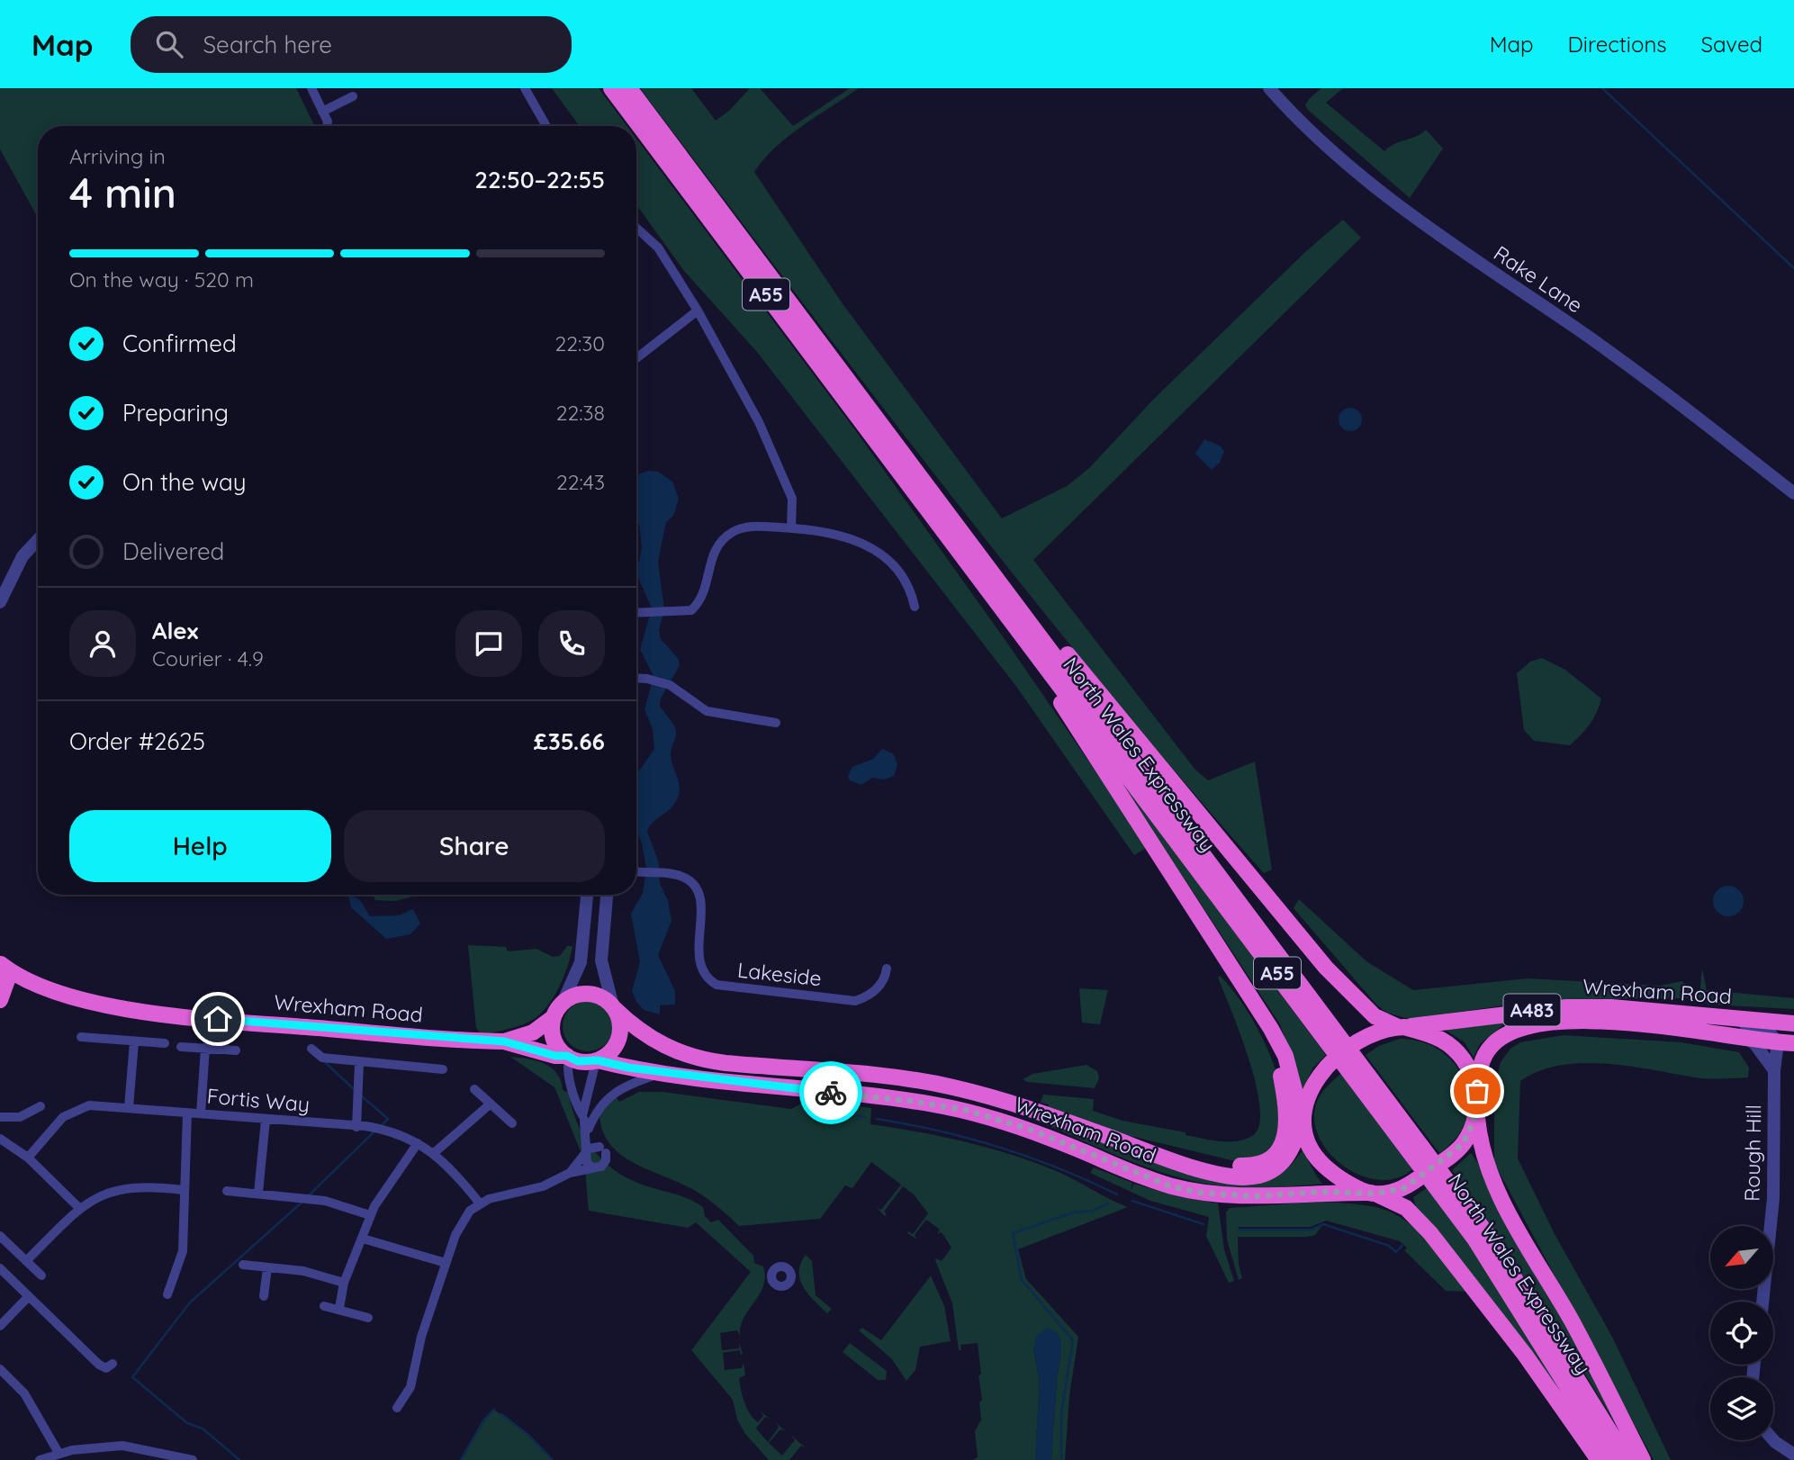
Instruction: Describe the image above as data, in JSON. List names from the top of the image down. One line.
{"streets":{"highway":["A55","North Wales Expressway","Wrexham Road","A483"],"street":["Rake Lane","Lakeside","Fortis Way","Rough Hill"]},"crossings":[["Wrexham Road","Rough Hill"]],"north":"bottom left","page":{"header":"Map","search":"Search here","nav":["Map","Directions","Saved"],"heading":["4 min","Arriving in","22:50–22:55"],"panel":["Alex","Courier · 4.9","Order #2625","£35.66"],"bar":"On the way · 520 m","list":[["Confirmed","22:30"],["Preparing","22:38"],["On the way","22:43"],"Delivered"],"buttons":["Help","Share"]}}
